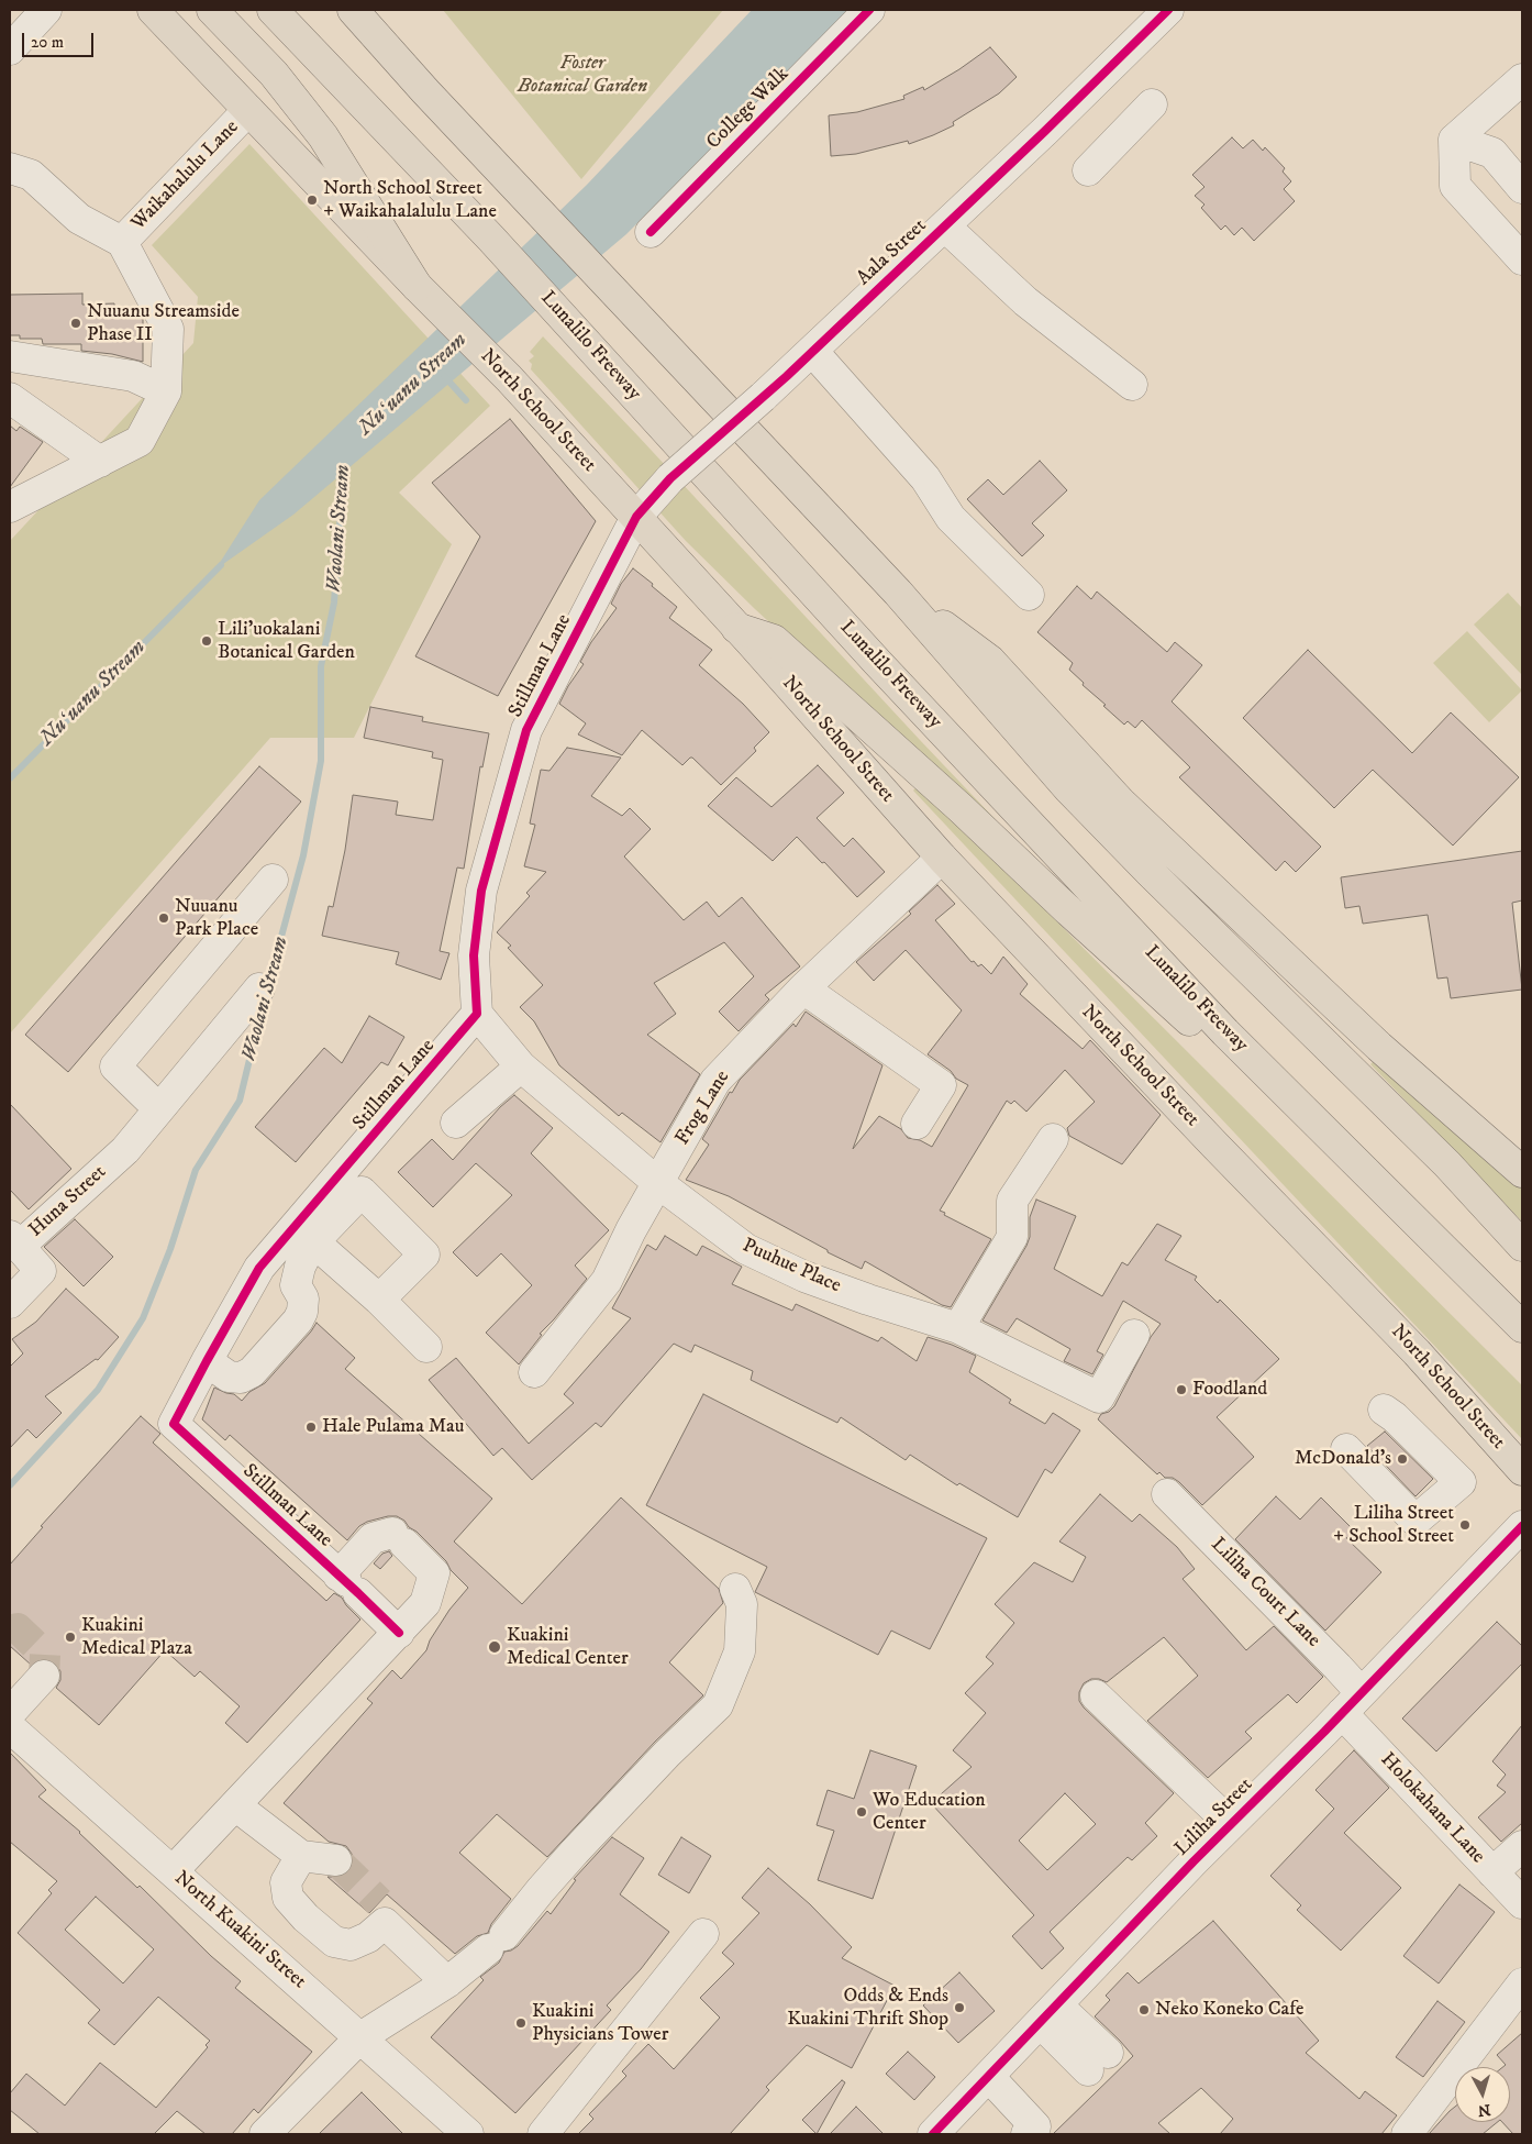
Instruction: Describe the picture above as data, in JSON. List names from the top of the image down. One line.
{"streets":{"main road":["Lunalilo Freeway","North School Street"],"street":["College Walk","Waikahalulu Lane","Aala Street","Stillman Lane","Frog Lane","Huna Street","Puuhue Place","Liliha Court Lane","Holokahana Lane","Liliha Street","North Kuakini Street"]},"crossings":[["Waikahalulu Lane","North School Street"],["Aala Street","North School Street"],["Aala Street","Stillman Lane"],["North School Street","Stillman Lane"],["North School Street","Frog Lane"],["Stillman Lane","Puuhue Place"],["Frog Lane","Puuhue Place"],["Liliha Court Lane","Holokahana Lane"],["Liliha Court Lane","Liliha Street"],["Holokahana Lane","Liliha Street"]],"water":["Nuʻuanu Stream","Waolani Stream"],"parks":["Foster Botanical Garden"],"places":["North School Street + Waikahalalulu Lane","Nuuanu Streamside Phase II","Lili'uokalani Botanical Garden","Nuuanu Park Place","Foodland","Hale Pulama Mau","McDonald's","Liliha Street + School Street","Kuakini Medical Plaza","Kuakini Medical Center","Wo Education Center","Odds & Ends Kuakini Thrift Shop","Neko Koneko Cafe","Kuakini Physicians Tower"],"scale_bar":"20 m","north":"bottom"}
